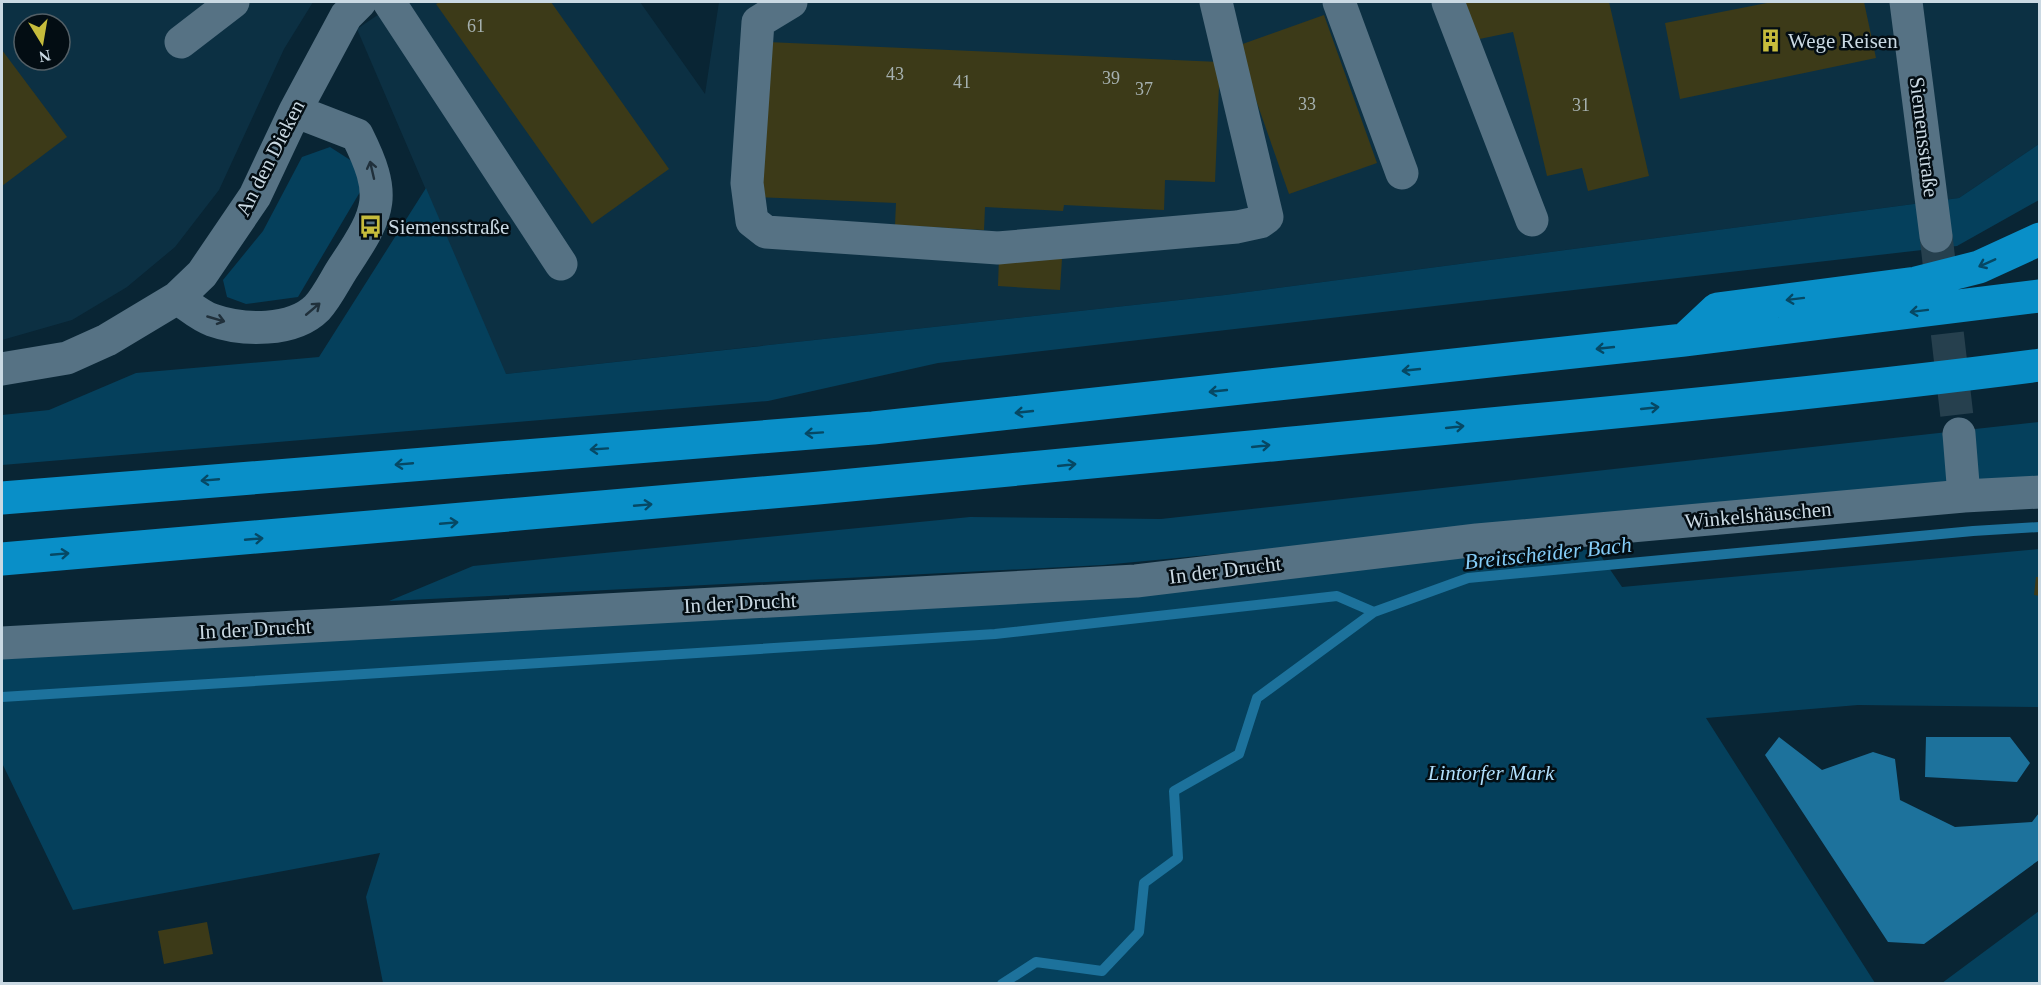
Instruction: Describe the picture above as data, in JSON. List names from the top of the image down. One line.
{"streets":{"street":["Siemensstraße","An den Dieken","Winkelshäuschen","In der Drucht"]},"crossings":[["Winkelshäuschen","In der Drucht"]],"water":["Breitscheider Bach"],"parks":["Lintorfer Mark"],"places":{"building":["Wege Reisen"],"bus stop":["Siemensstraße"]},"house_numbers":["61","43","39","41","37","33","31"],"north":"bottom"}
